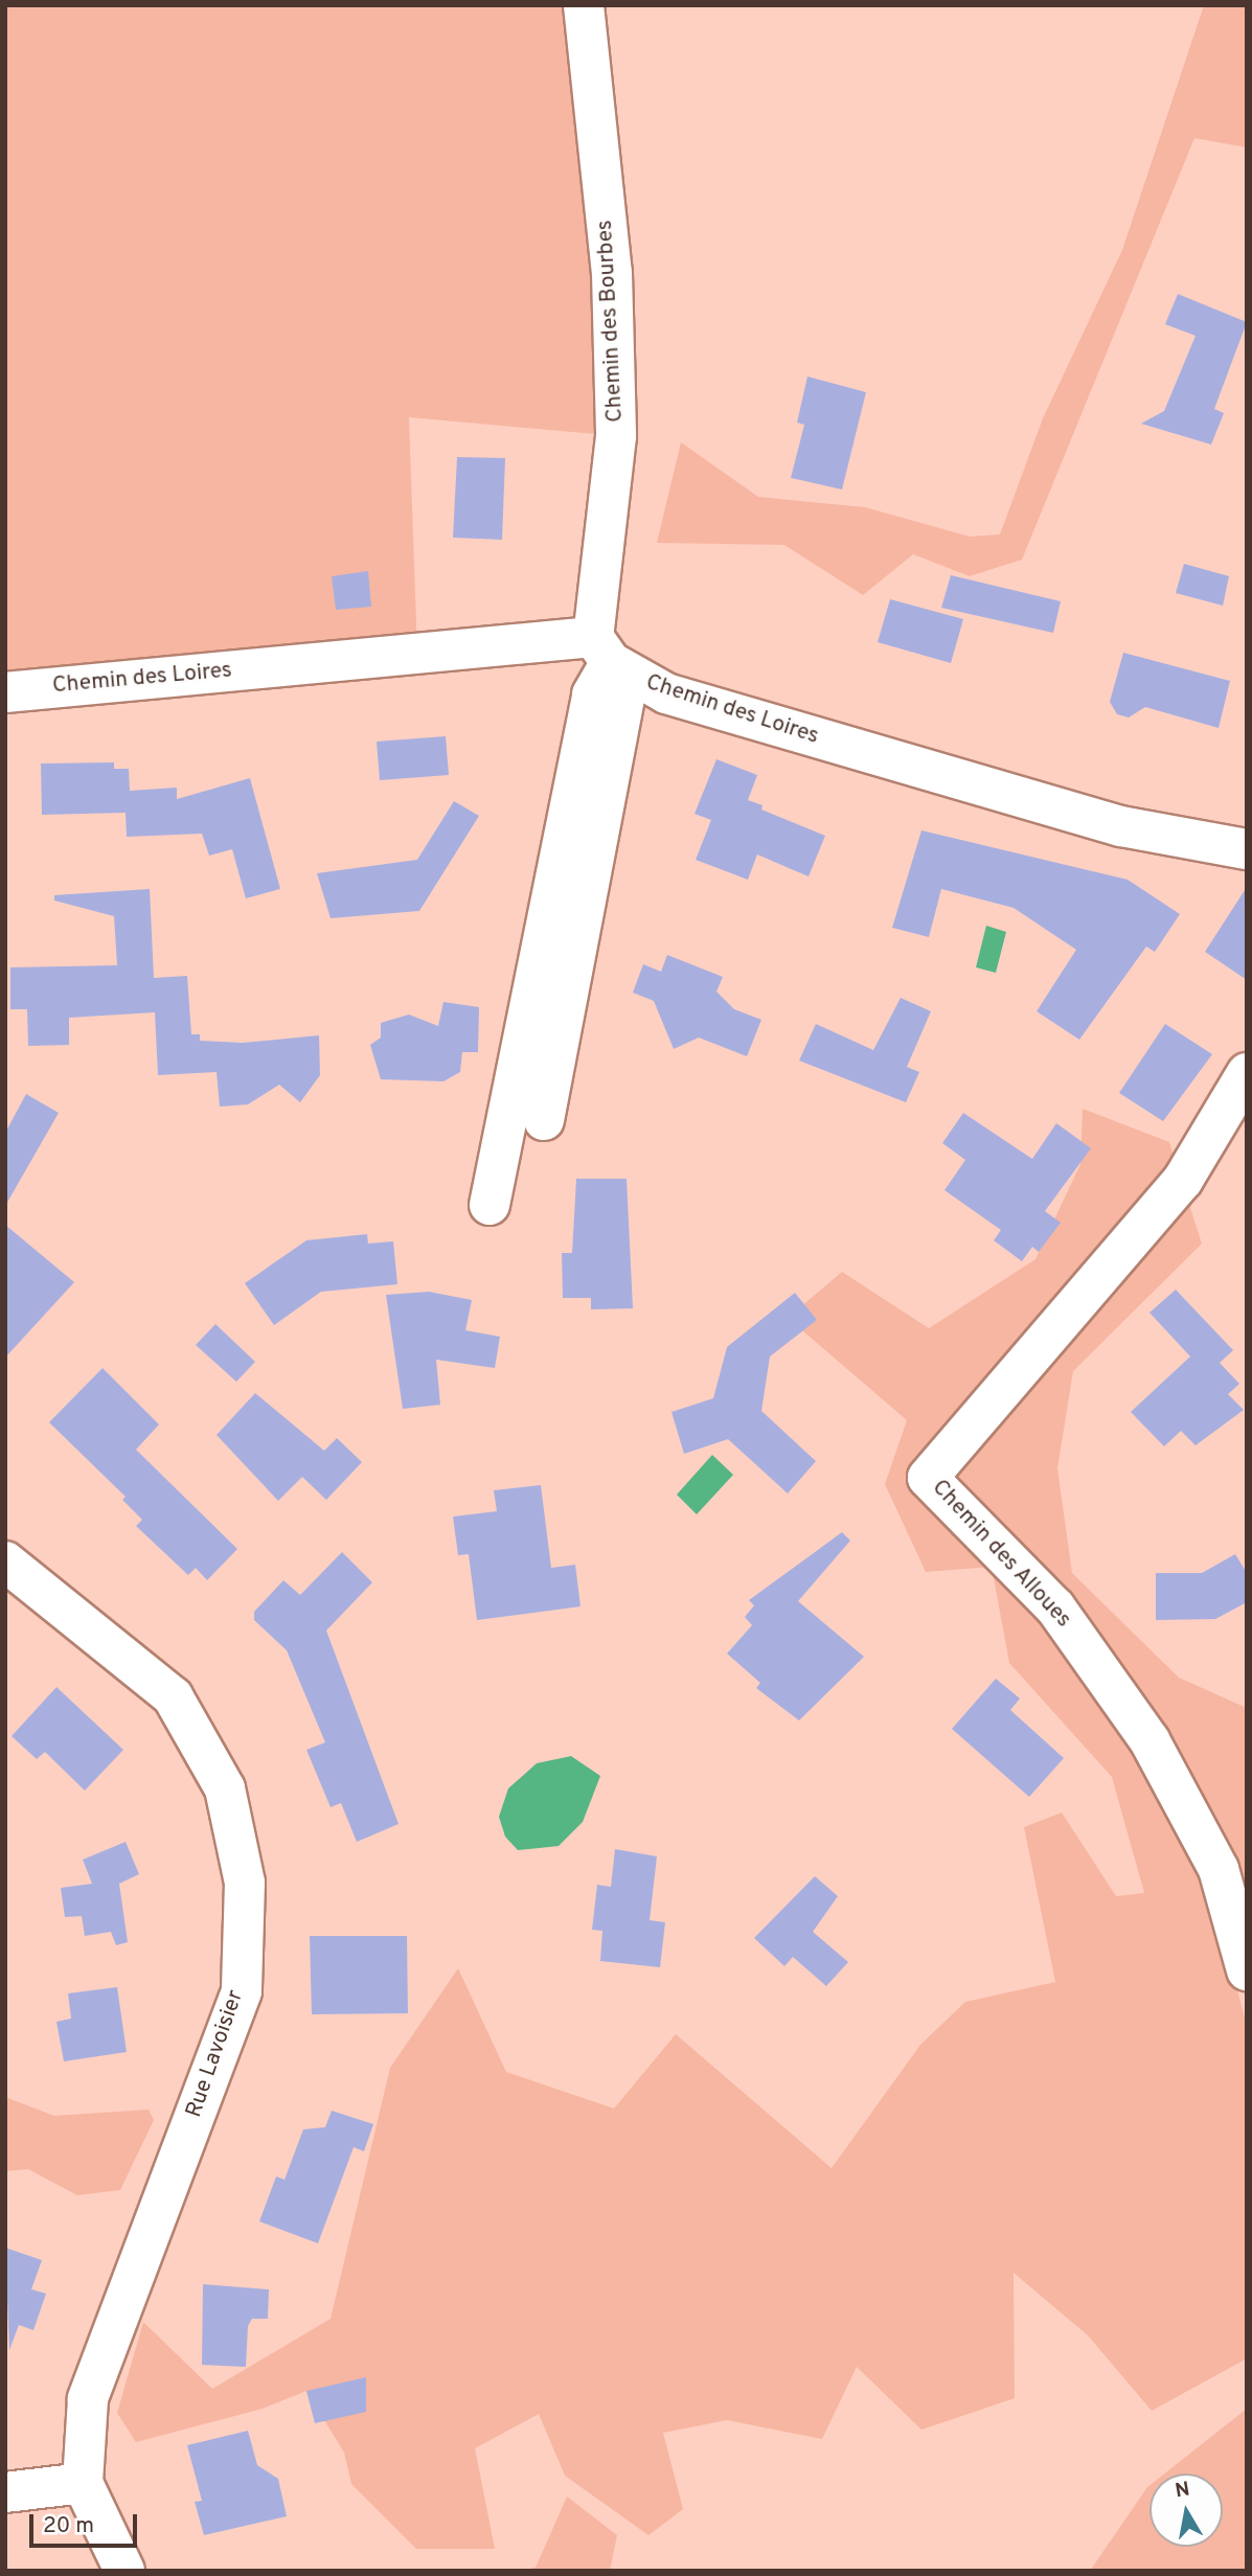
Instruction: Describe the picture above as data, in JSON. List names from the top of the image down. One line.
{"streets":{"street":["Chemin des Bourbes","Chemin des Loires","Chemin des Alloues","Rue Lavoisier"]},"crossings":[["Chemin des Bourbes","Chemin des Loires"]],"scale_bar":"20 m","north":"top"}
